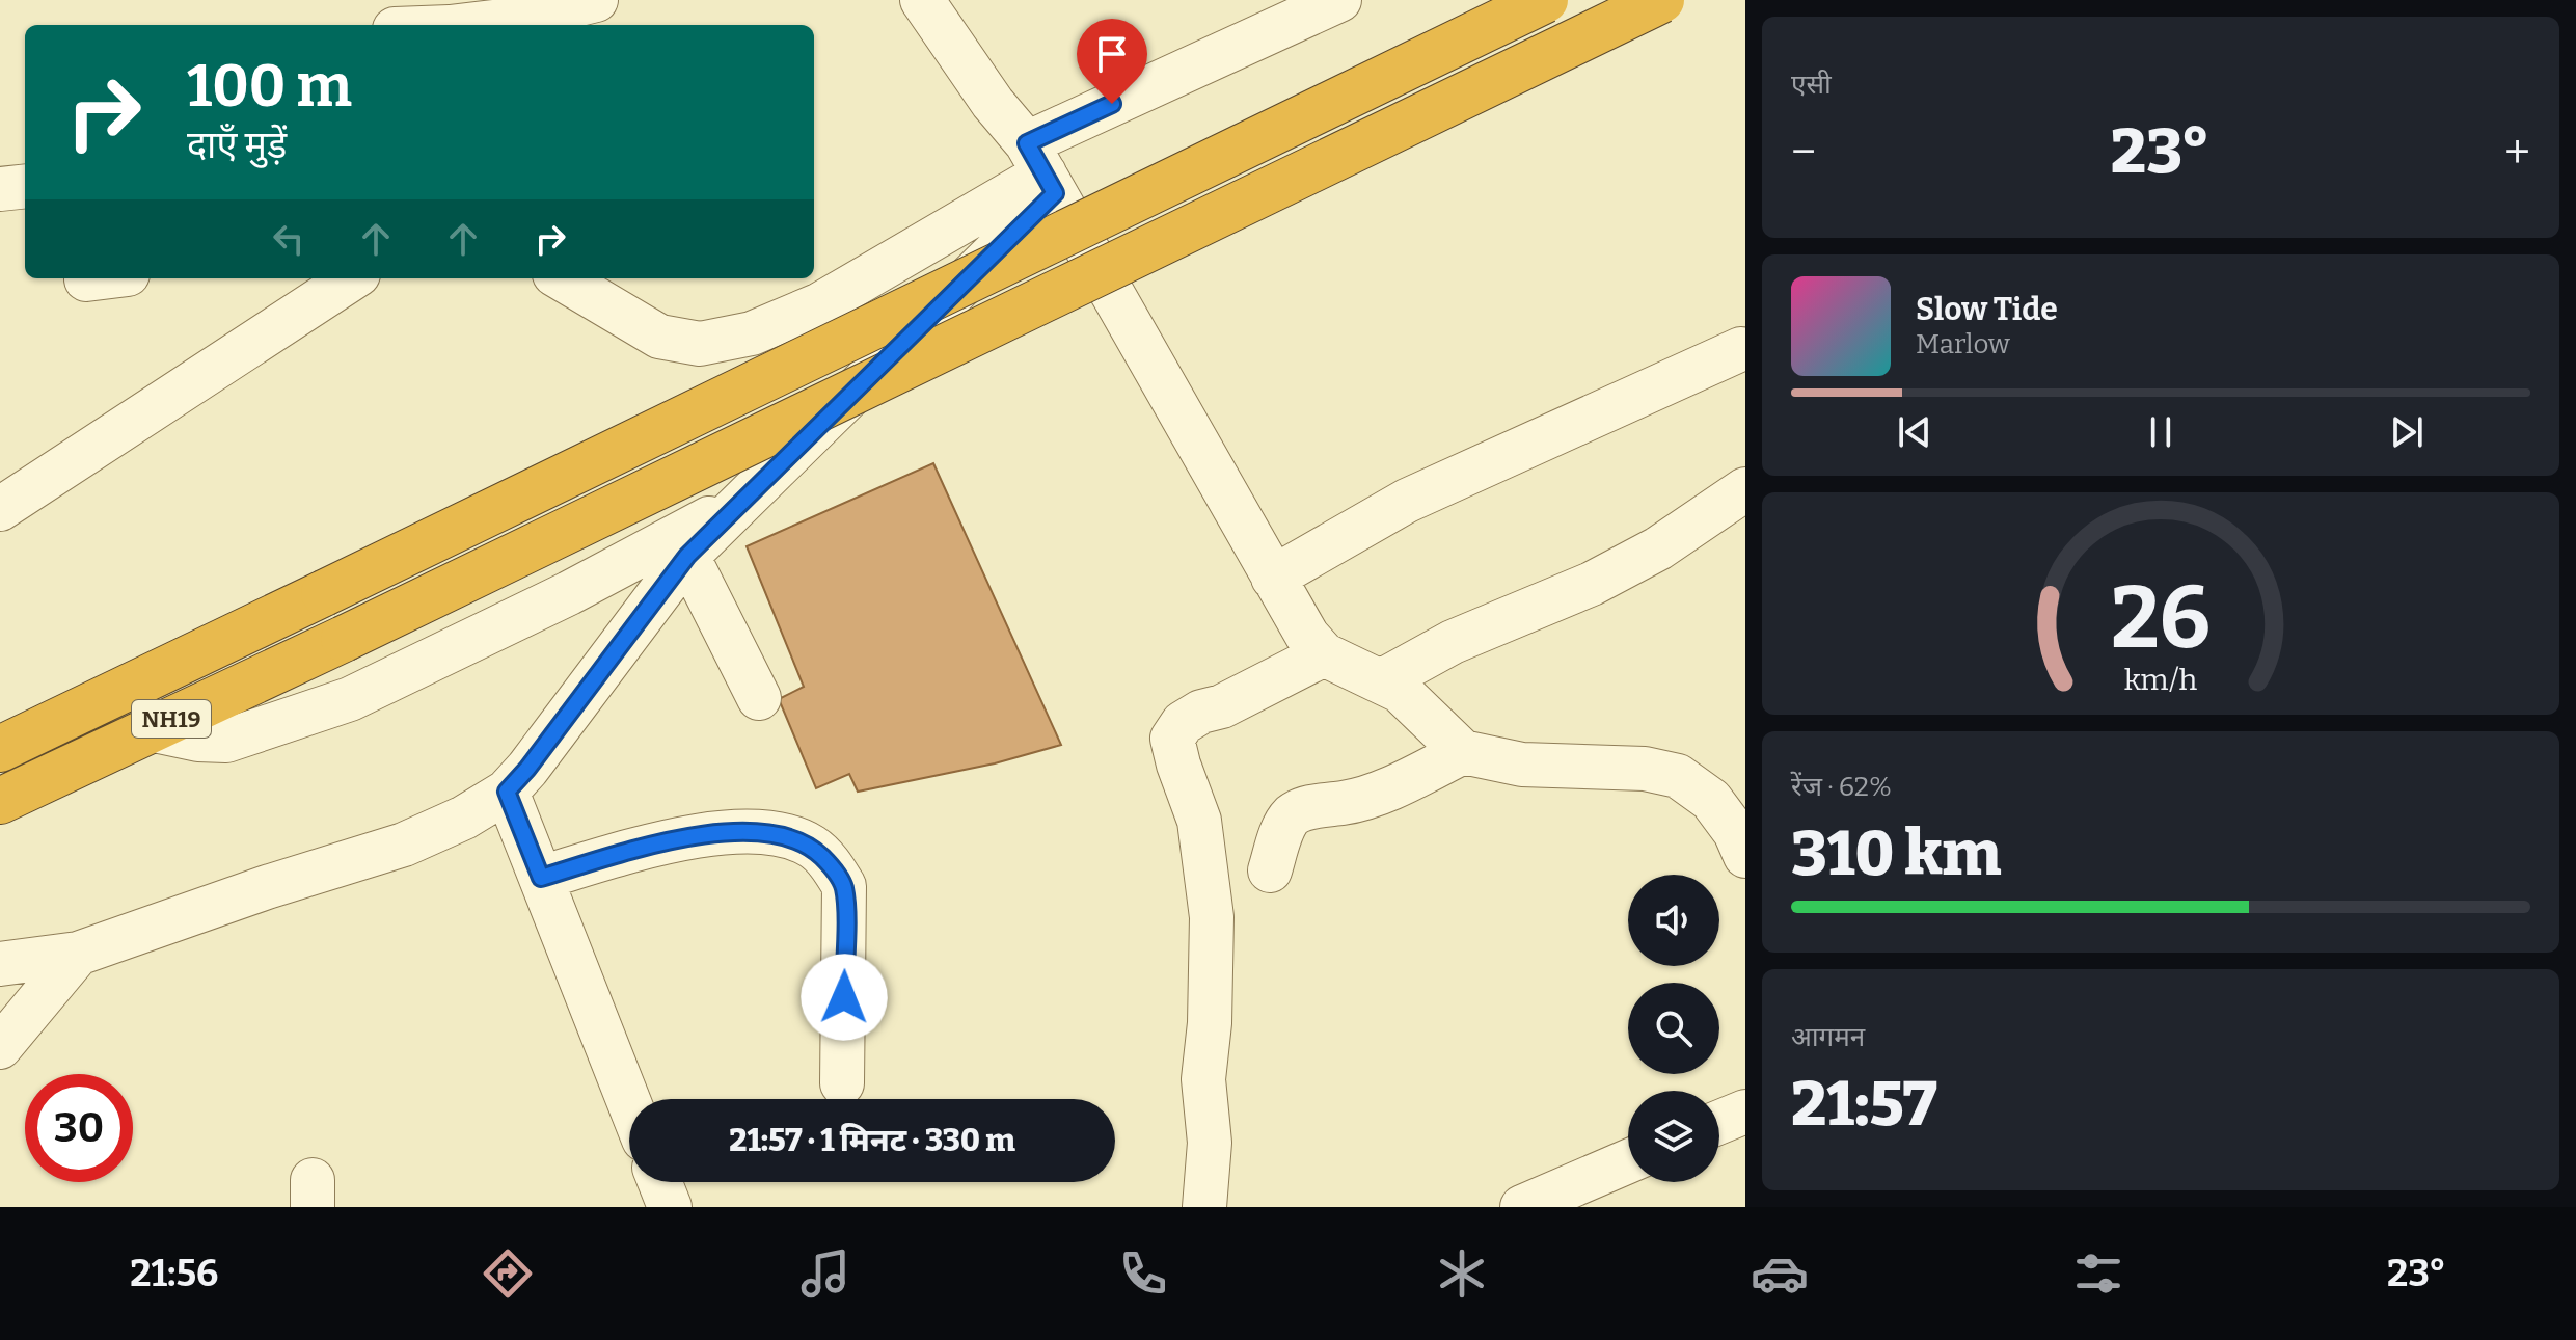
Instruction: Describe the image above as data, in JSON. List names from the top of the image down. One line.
{"streets":{"highway":["NH19"]},"page":{"tile":["एसी",["रेंज · 62%","310 km"],["आगमन","21:57"]],"turn":["100 m","दाएँ मुड़ें"],"heat":["−","23°","+"],"song":["Slow Tide","Marlow"],"limit":"30","trip":"21:57 · 1 मिनट · 330 m","tabs":["21:56","23°"],"gauge":["26","km/h"]}}
